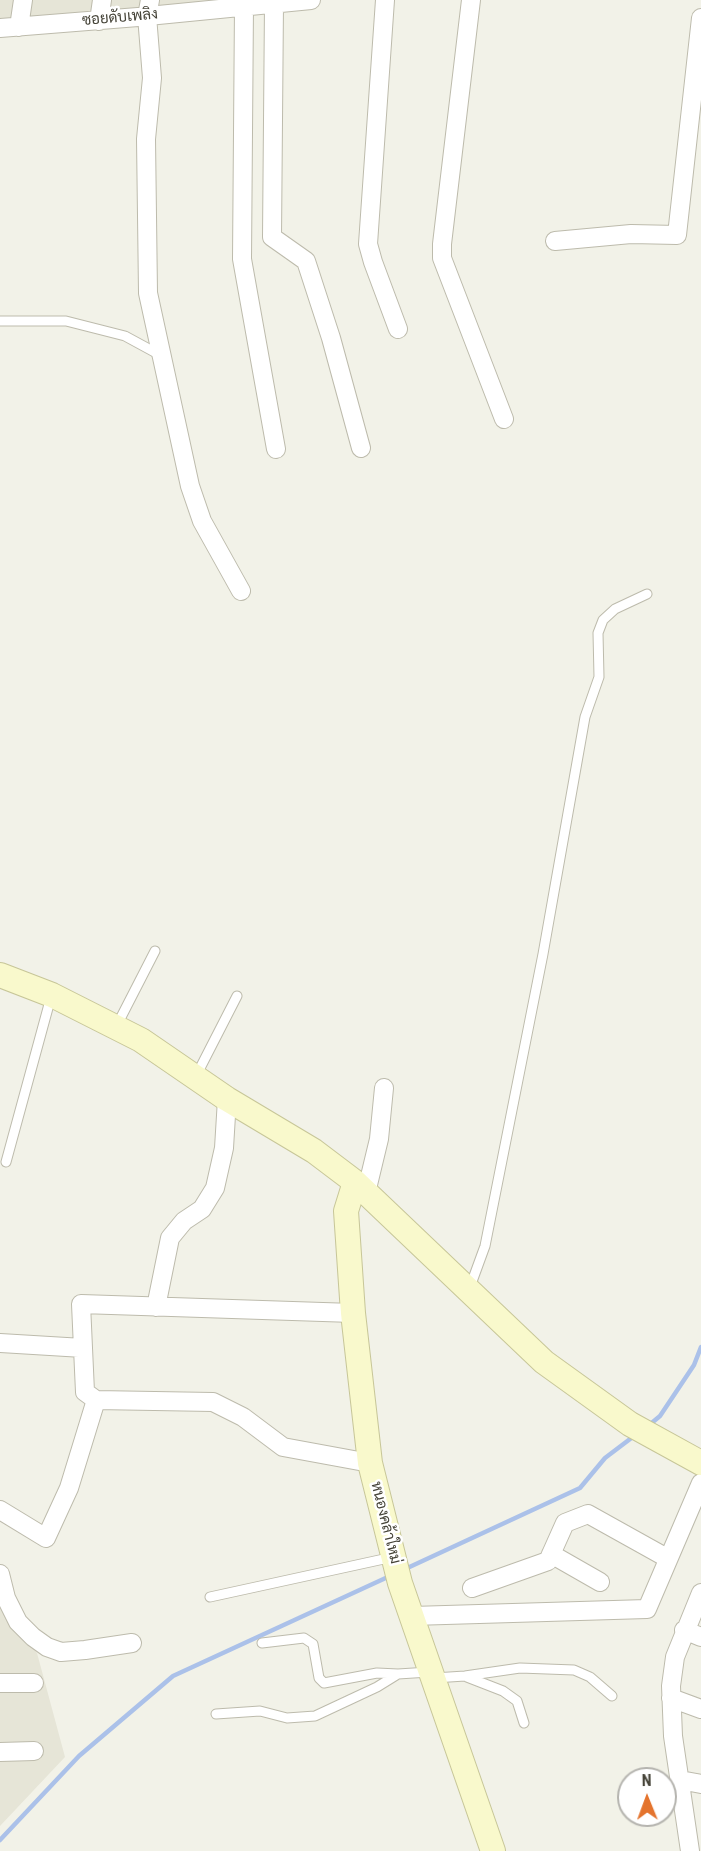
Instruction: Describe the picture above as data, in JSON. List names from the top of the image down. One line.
{"streets":{"main road":["หนองคล้าใหม่"],"street":["ซอยดับเพลิง"]},"north":"top"}
